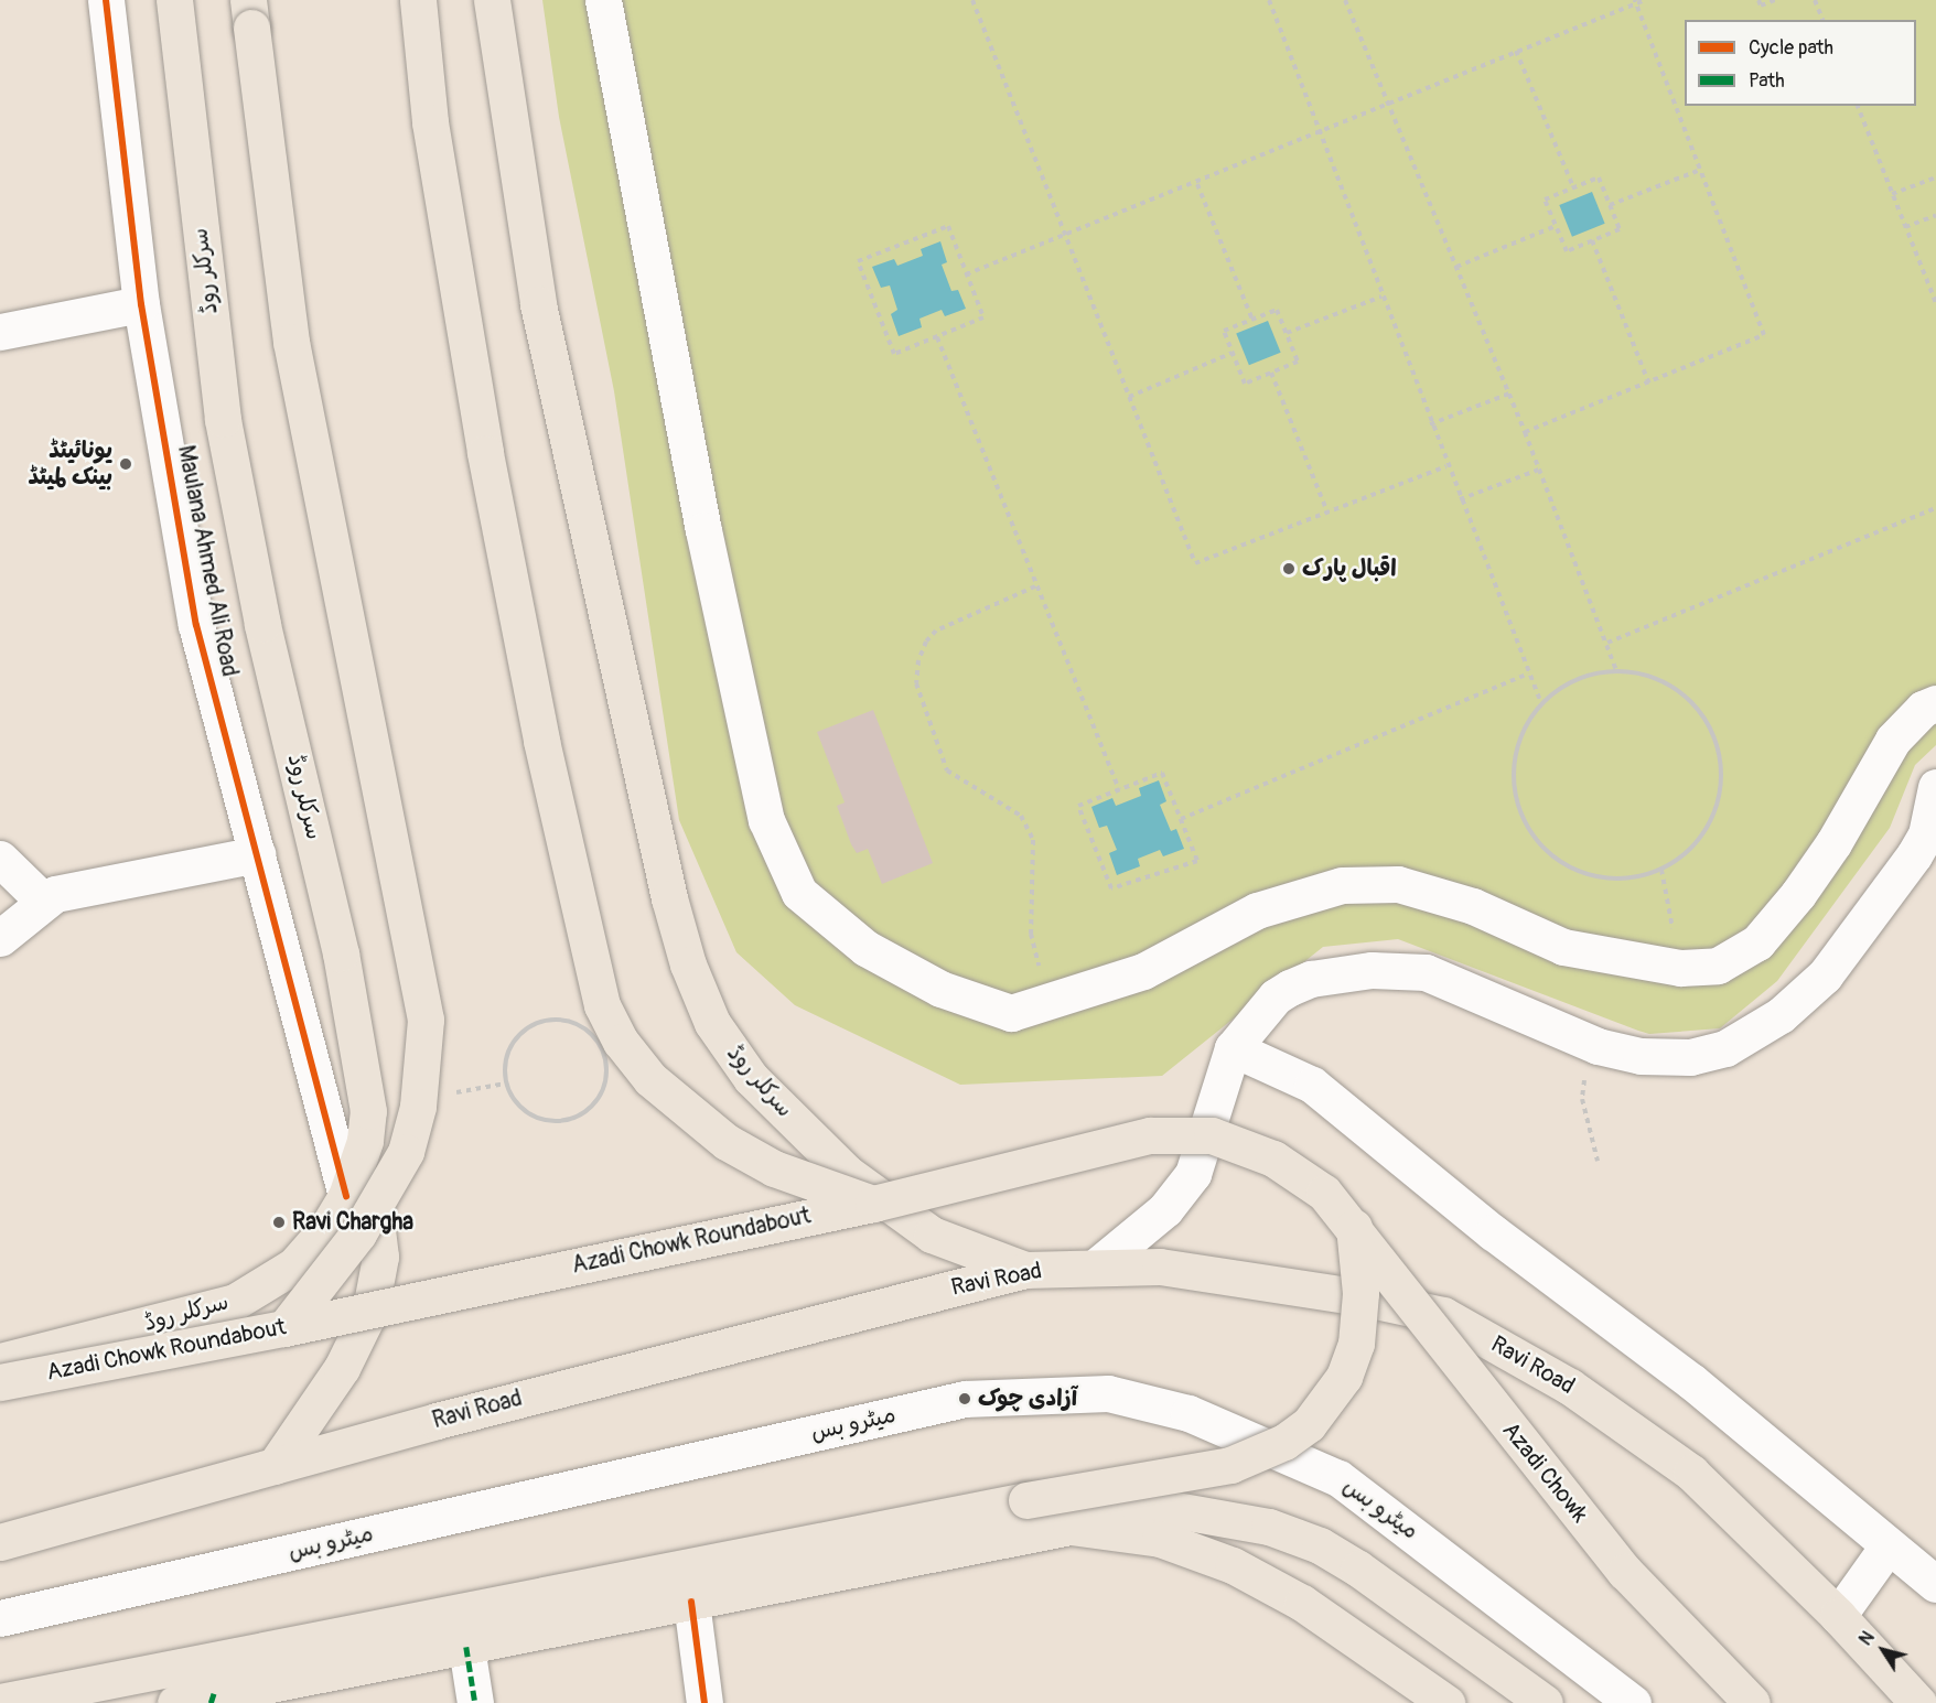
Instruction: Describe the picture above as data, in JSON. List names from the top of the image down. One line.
{"streets":{"main road":["سرکلر روڈ","Azadi Chowk Roundabout","Ravi Road","Azadi Chowk"],"street":["Maulana Ahmed Ali Road","میٹرو بس"]},"crossings":[["سرکلر روڈ","Maulana Ahmed Ali Road"],["سرکلر روڈ","Ravi Road"],["Azadi Chowk Roundabout","Azadi Chowk"]],"places":["یونائیٹڈ بینک لمیٹڈ","اقبال پارک","Ravi Chargha","آزادی چوک"],"legend":["Cycle path","Path"],"north":"top left"}
